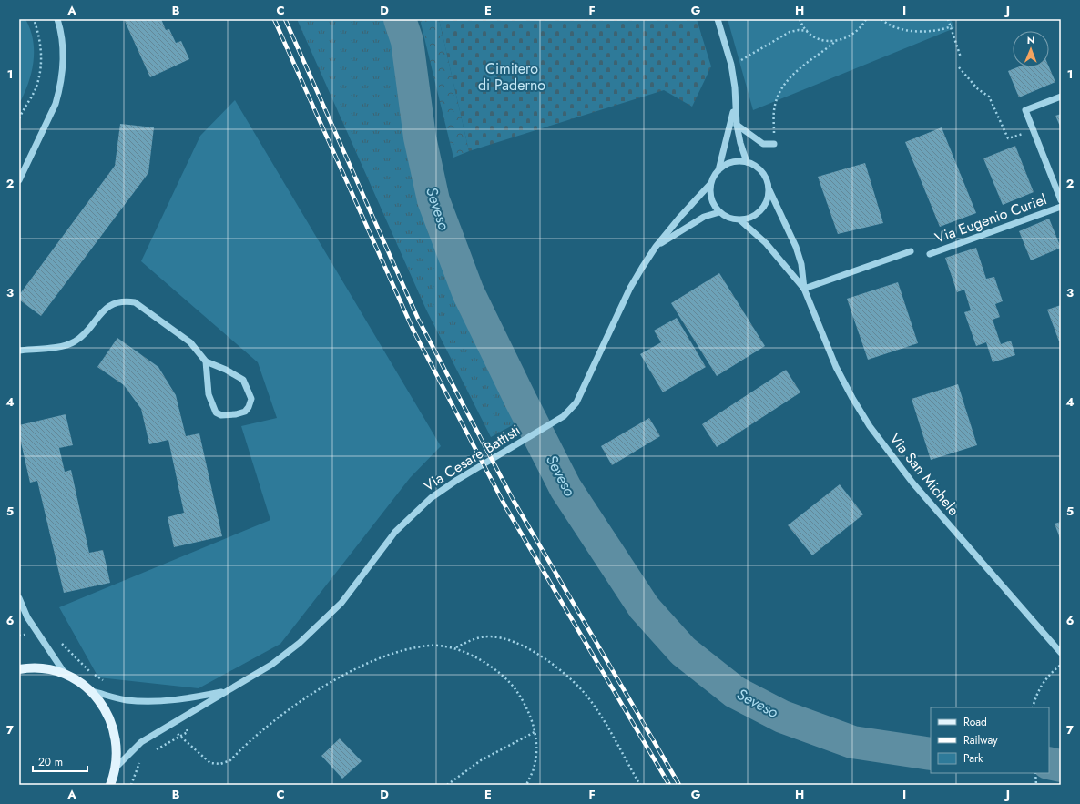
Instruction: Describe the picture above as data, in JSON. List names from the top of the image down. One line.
{"streets":{"street":["Via Eugenio Curiel","Via Cesare Battisti","Via San Michele"]},"crossings":[["Via Cesare Battisti","Via San Michele"]],"water":["Seveso"],"parks":["Cimitero di Paderno"],"legend":["Road","Railway","Park"],"scale_bar":"20 m","north":"top","grid":{"columns":["A","B","C","D","E","F","G","H","I","J"],"rows":["1","2","3","4","5","6","7"]}}
